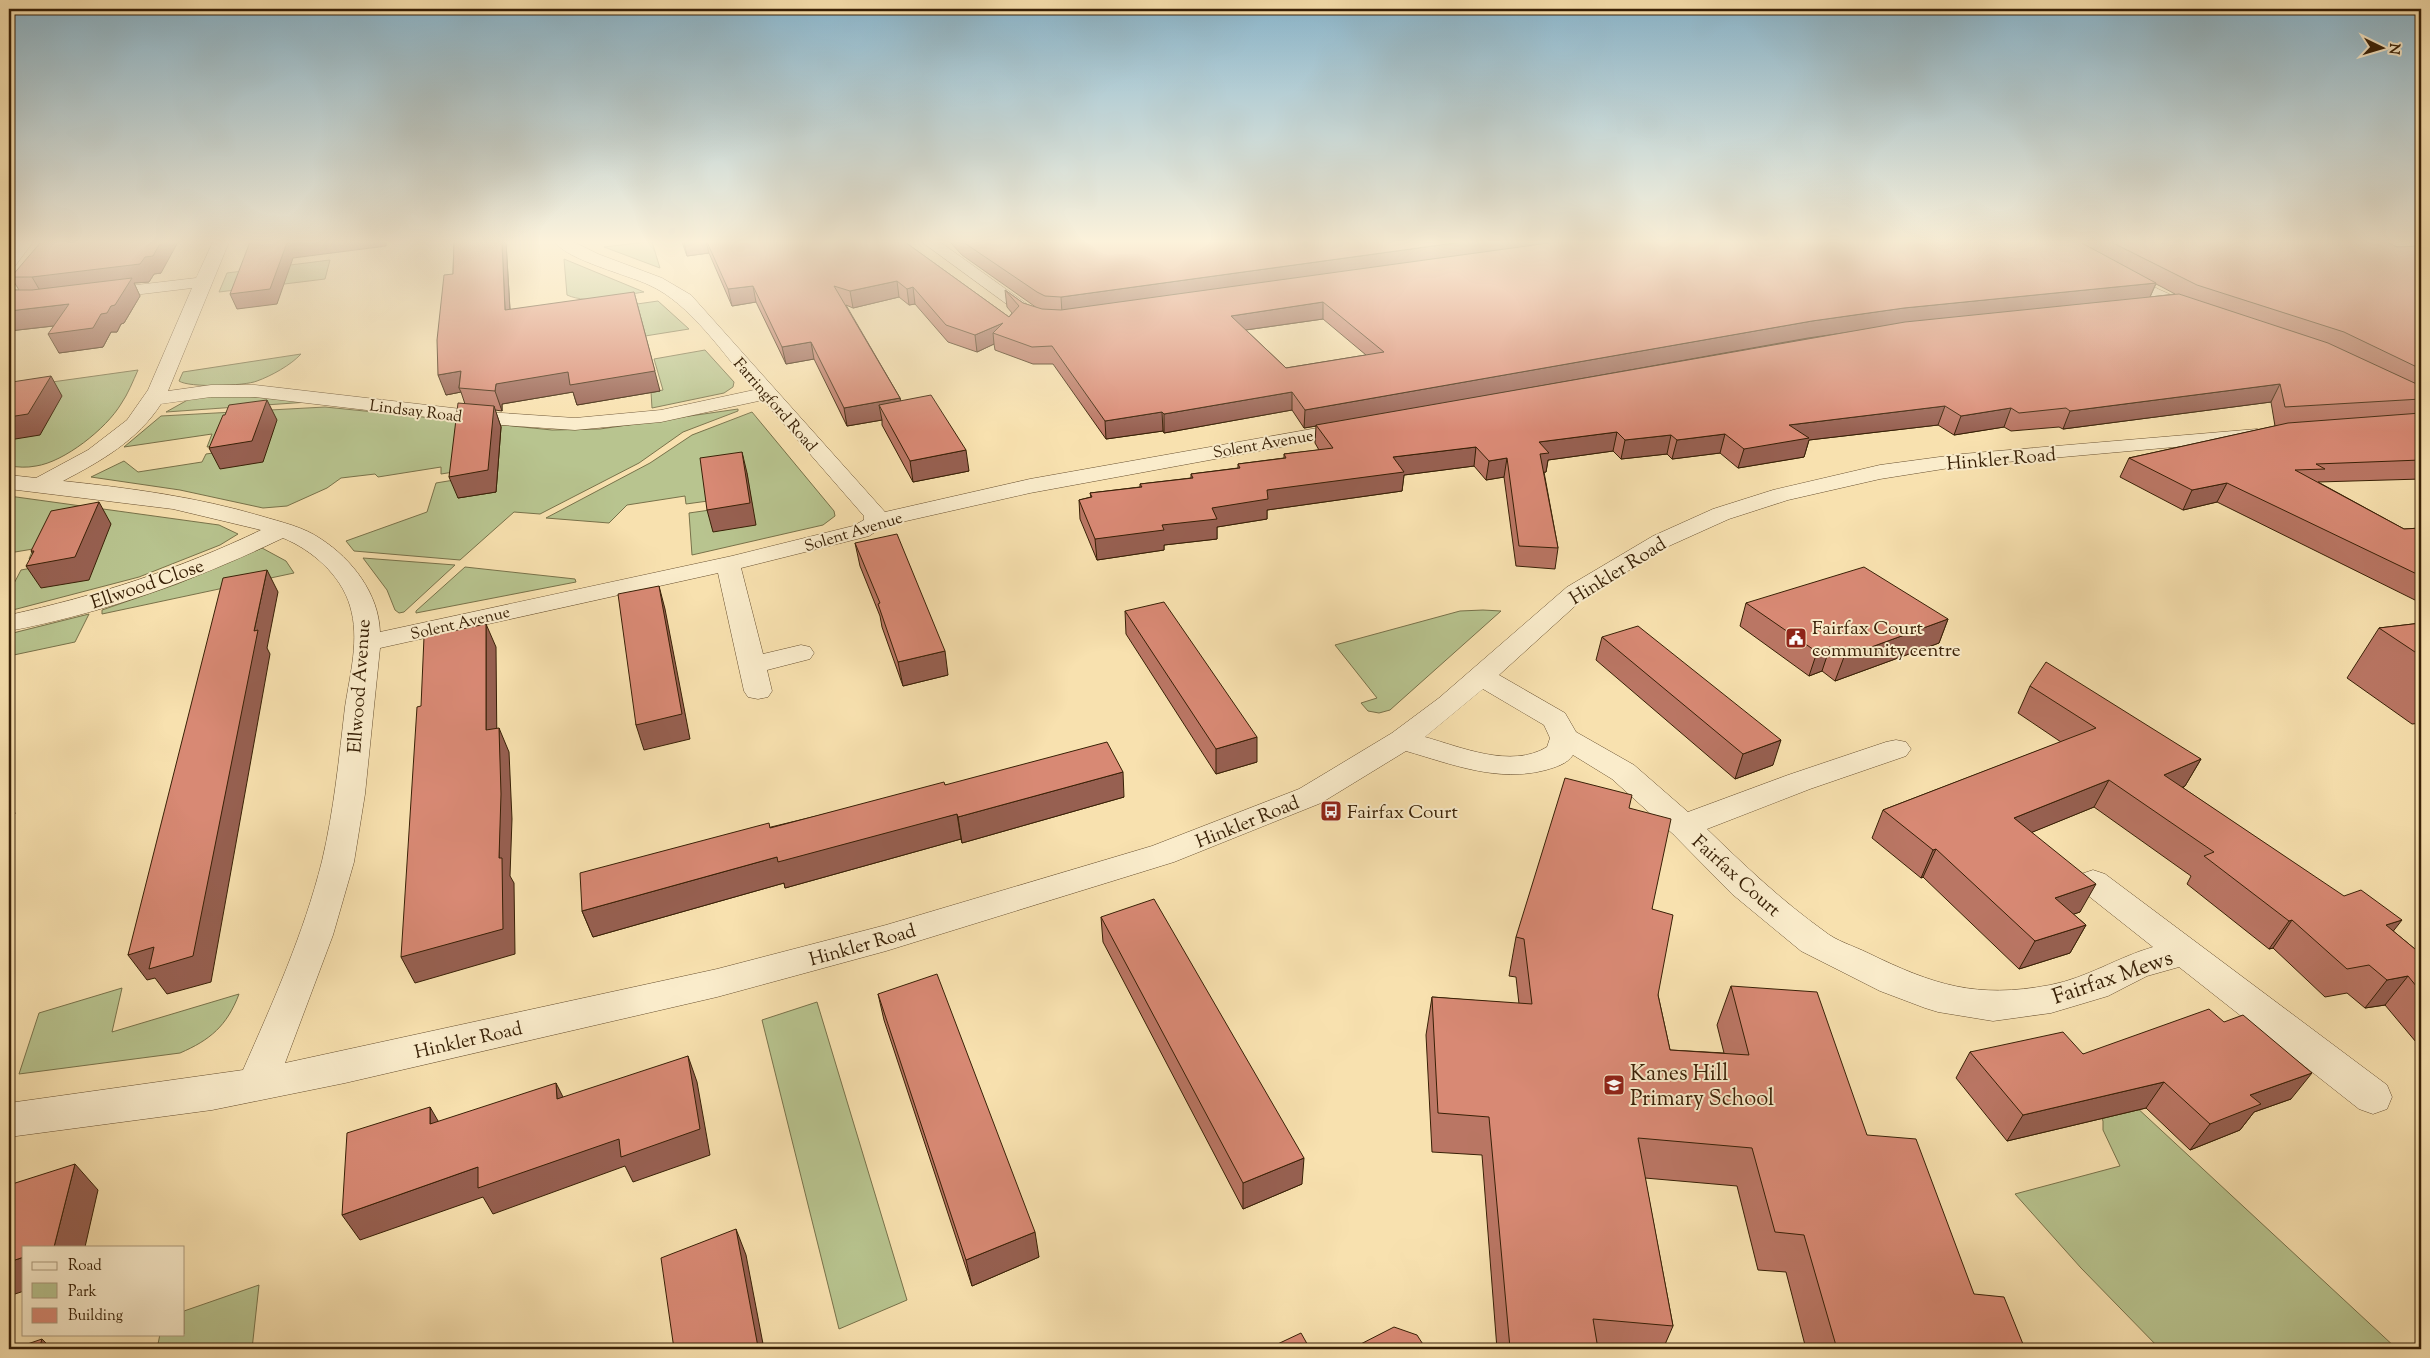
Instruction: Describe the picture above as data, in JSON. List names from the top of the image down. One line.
{"streets":{"street":["Farringford Road","Lindsay Road","Solent Avenue","Hinkler Road","Ellwood Close","Ellwood Avenue","Fairfax Court","Fairfax Mews"]},"crossings":[["Farringford Road","Lindsay Road"],["Farringford Road","Solent Avenue"],["Solent Avenue","Ellwood Avenue"],["Hinkler Road","Ellwood Avenue"],["Hinkler Road","Fairfax Court"],["Ellwood Close","Ellwood Avenue"],["Fairfax Court","Fairfax Mews"]],"places":{"public building":["Fairfax Court community centre"],"bus stop":["Fairfax Court"],"school or university":["Kanes Hill Primary School"]},"legend":["Road","Park","Building"],"north":"right"}
